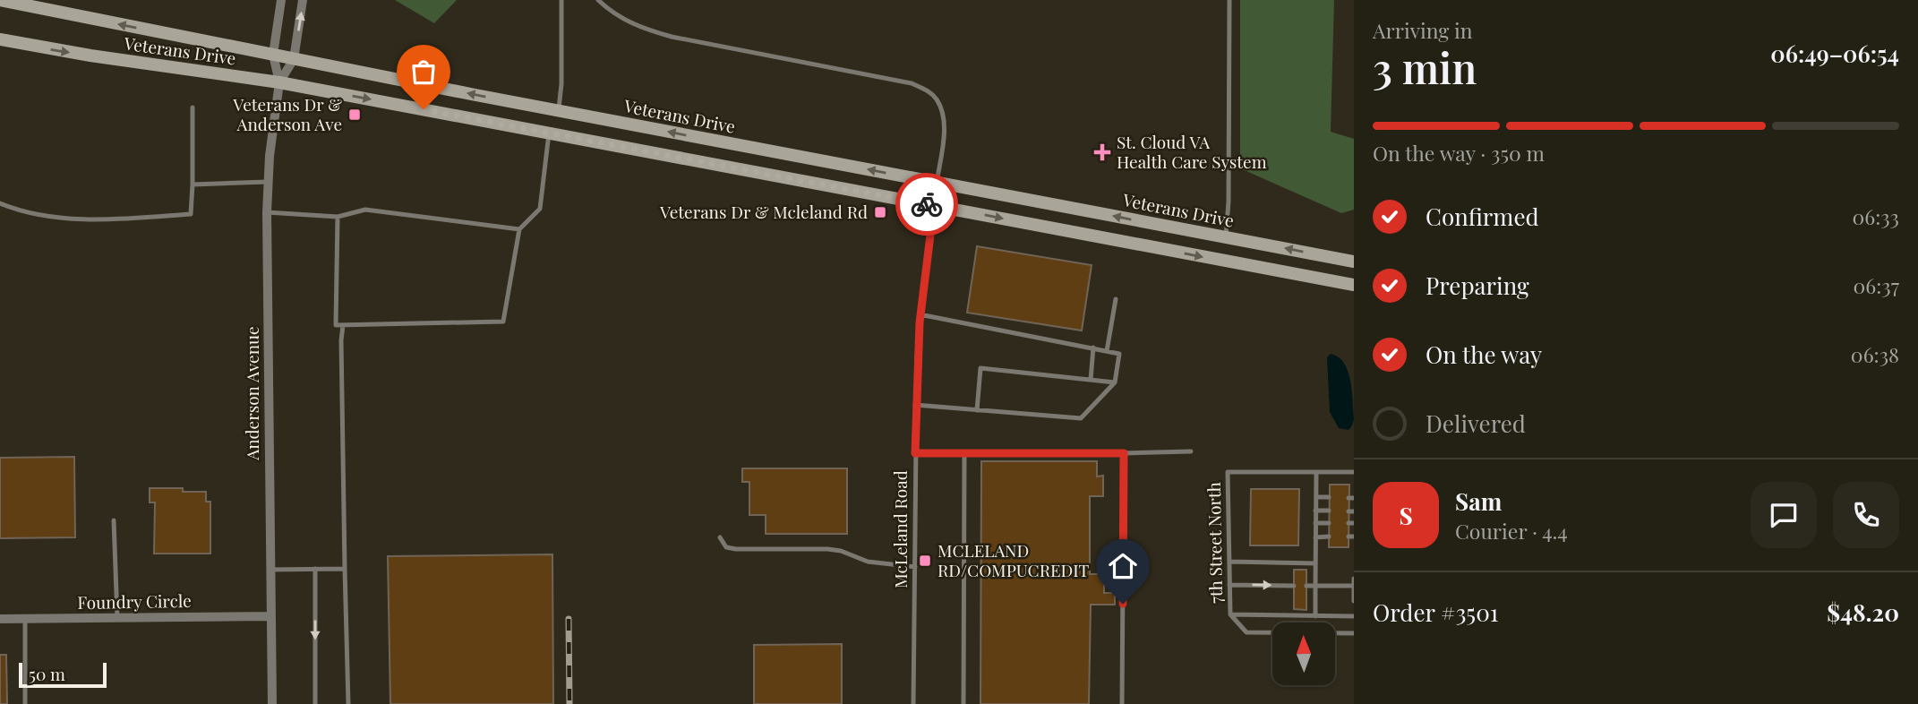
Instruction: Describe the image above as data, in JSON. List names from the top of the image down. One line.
{"streets":{"main road":["Veterans Drive"],"street":["Anderson Avenue","Foundry Circle"],"lane":["McLeland Road","7th Street North"]},"crossings":[["Veterans Drive","Anderson Avenue"],["Veterans Drive","McLeland Road"],["Anderson Avenue","Foundry Circle"]],"places":{"transit":["Veterans Dr & Anderson Ave","Veterans Dr & Mcleland Rd","MCLELAND RD/COMPUCREDIT"],"health":["St. Cloud VA Health Care System"]},"scale_bar":"50 m","north":"top","page":{"heading":["3 min","Arriving in","06:49–06:54"],"panel":["Sam","Courier · 4.4","Order #3501","$48.20"],"bar":"On the way · 350 m","list":[["Confirmed","06:33"],["Preparing","06:37"],["On the way","06:38"],"Delivered"],"round":"S","scale":"50 m"}}
